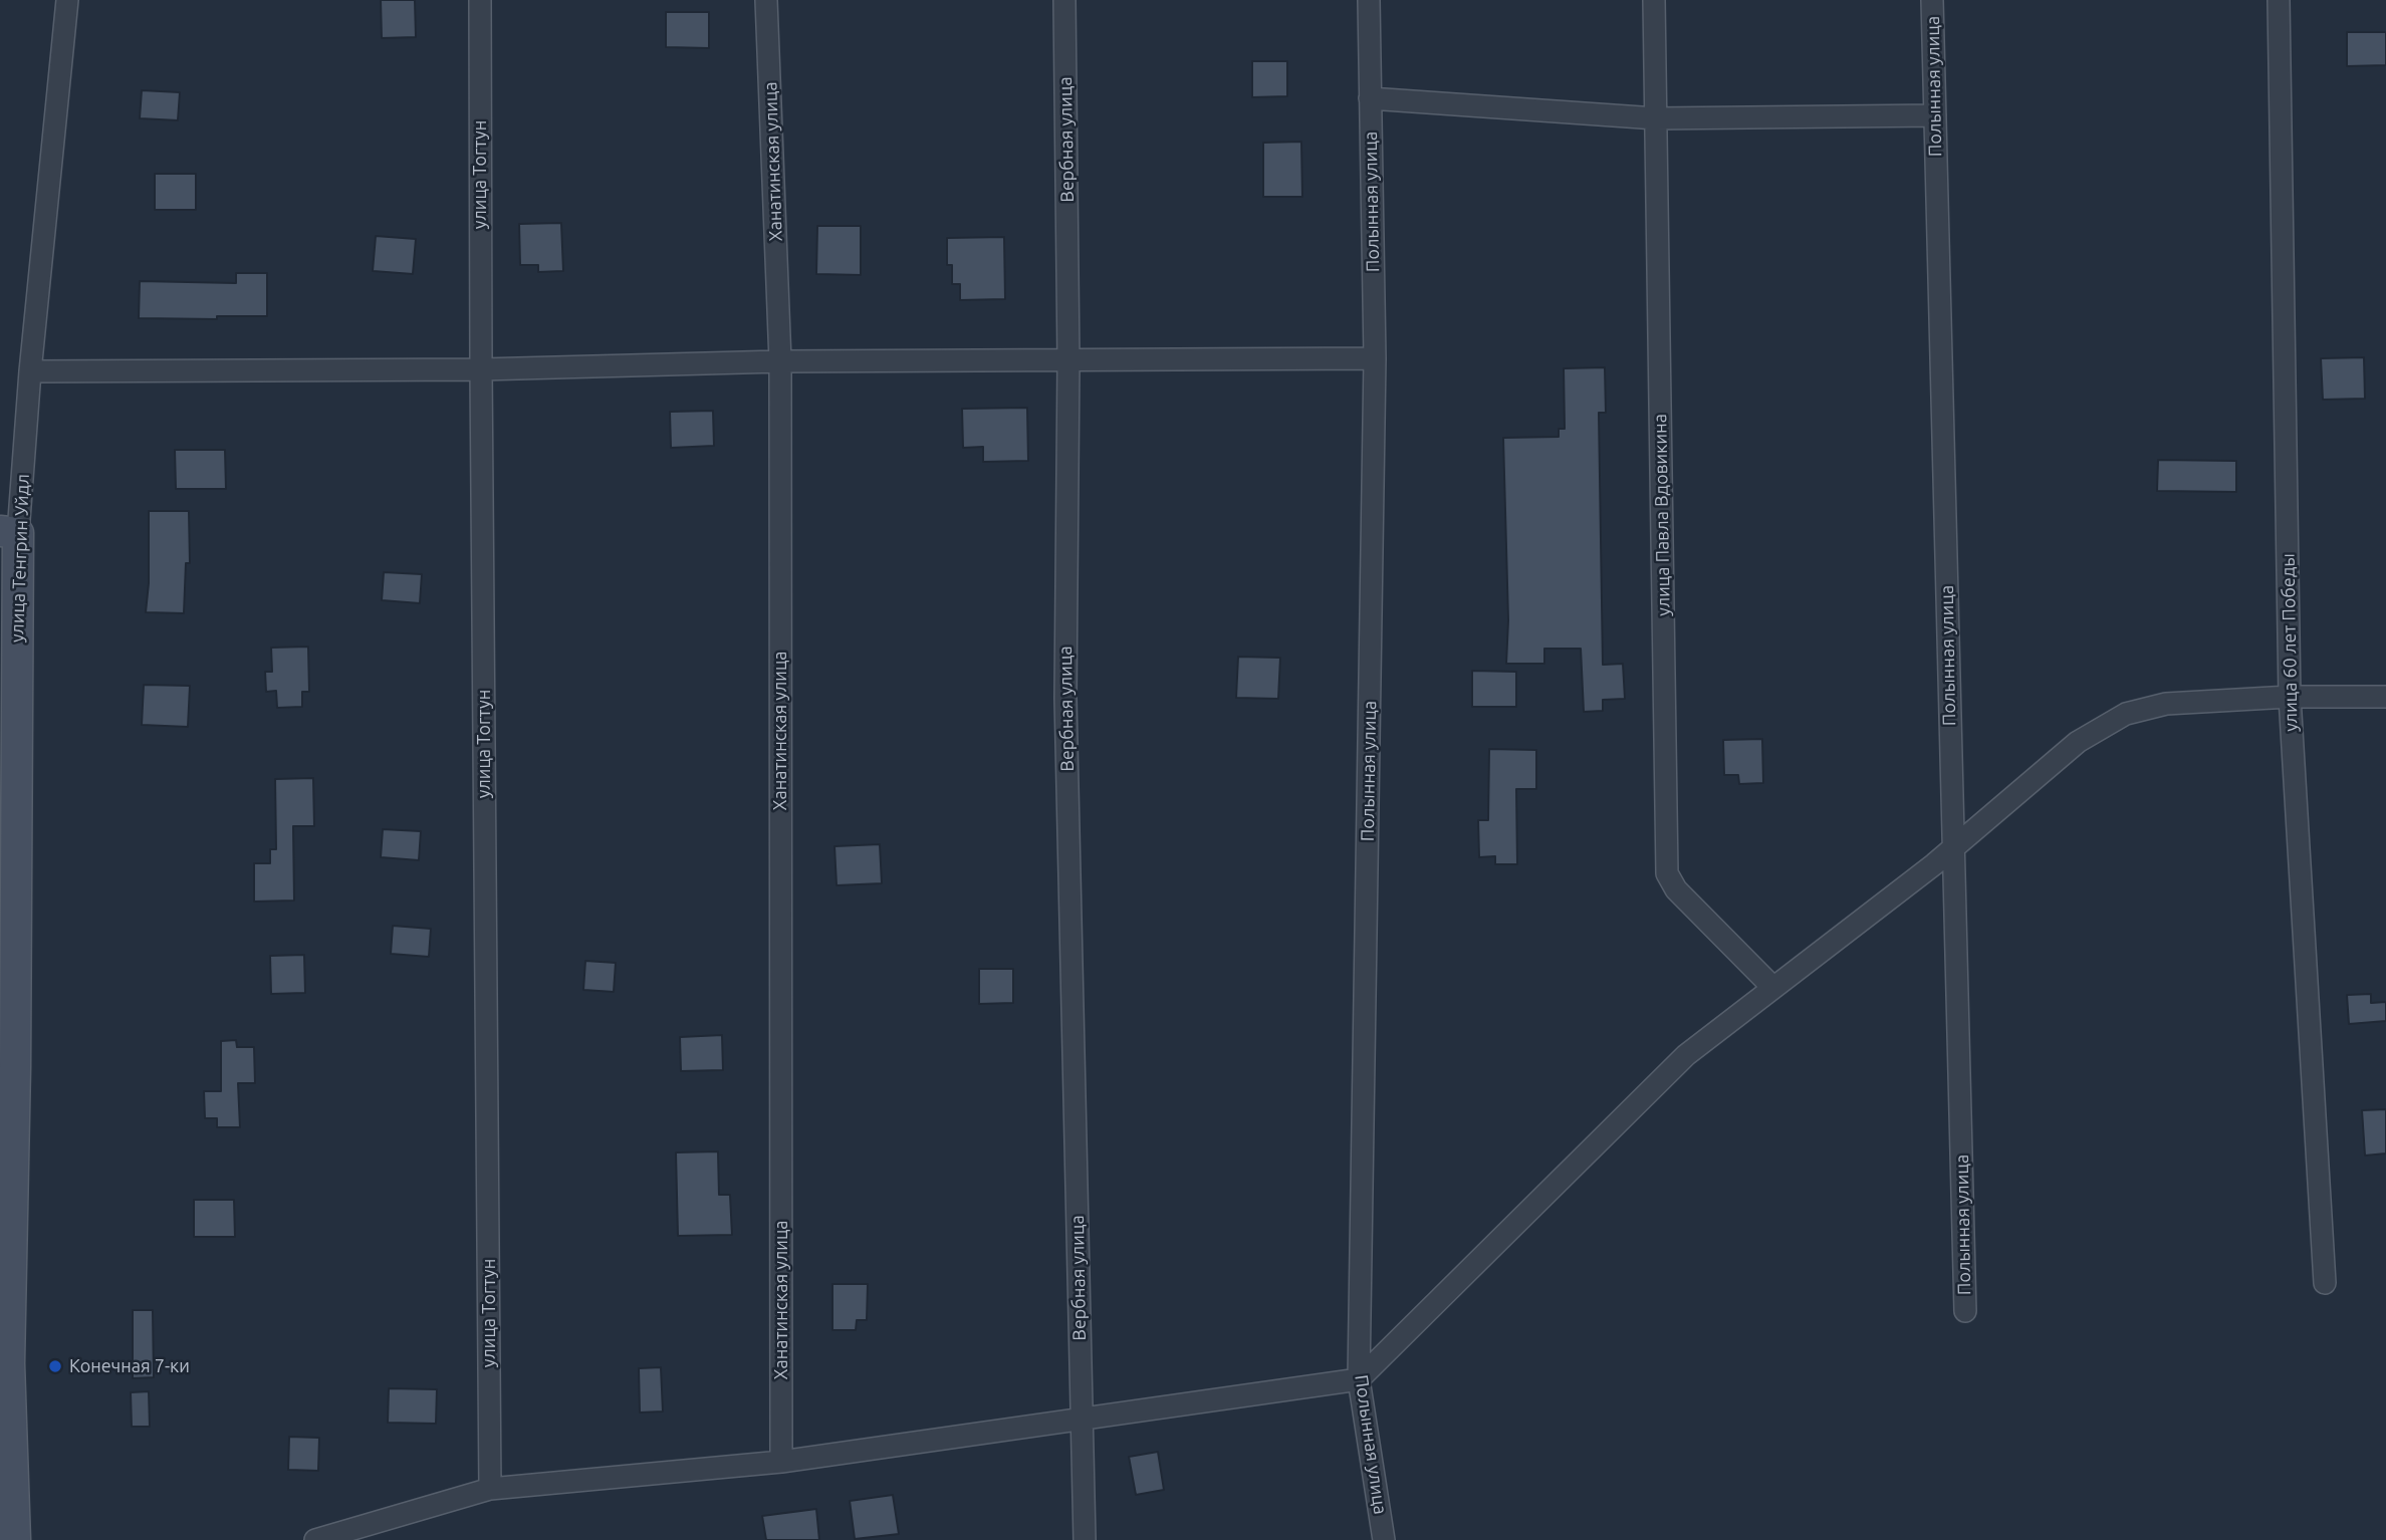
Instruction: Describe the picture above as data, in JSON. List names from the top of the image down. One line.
{"streets":{"street":["Полынная улица","Вербная улица","Ханатинская улица","улица Тогтун","улица Павла Вдовикина","улица Тенгрин Уйдл","улица 60 лет Победы"]},"places":["Конечная 7-ки"]}
